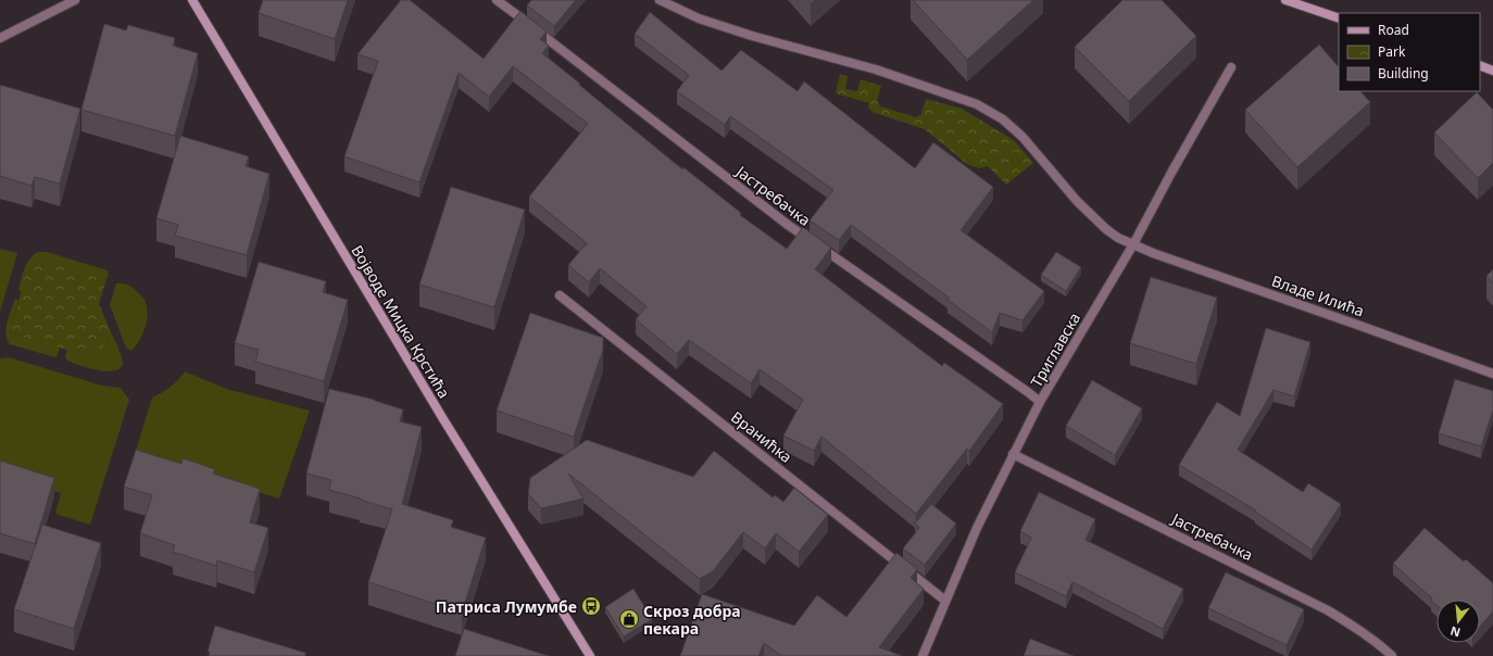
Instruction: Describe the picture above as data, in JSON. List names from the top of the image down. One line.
{"streets":{"street":["Јастребачка","Владе Илића","Војводе Мицка Крстића","Триглавска","Вранићка"]},"crossings":[["Јастребачка","Триглавска"],["Владе Илића","Триглавска"],["Триглавска","Вранићка"]],"places":{"bus stop":["Патриса Лумумбе"],"shop":["Скроз добра пекара"]},"legend":["Road","Park","Building"],"north":"bottom"}
